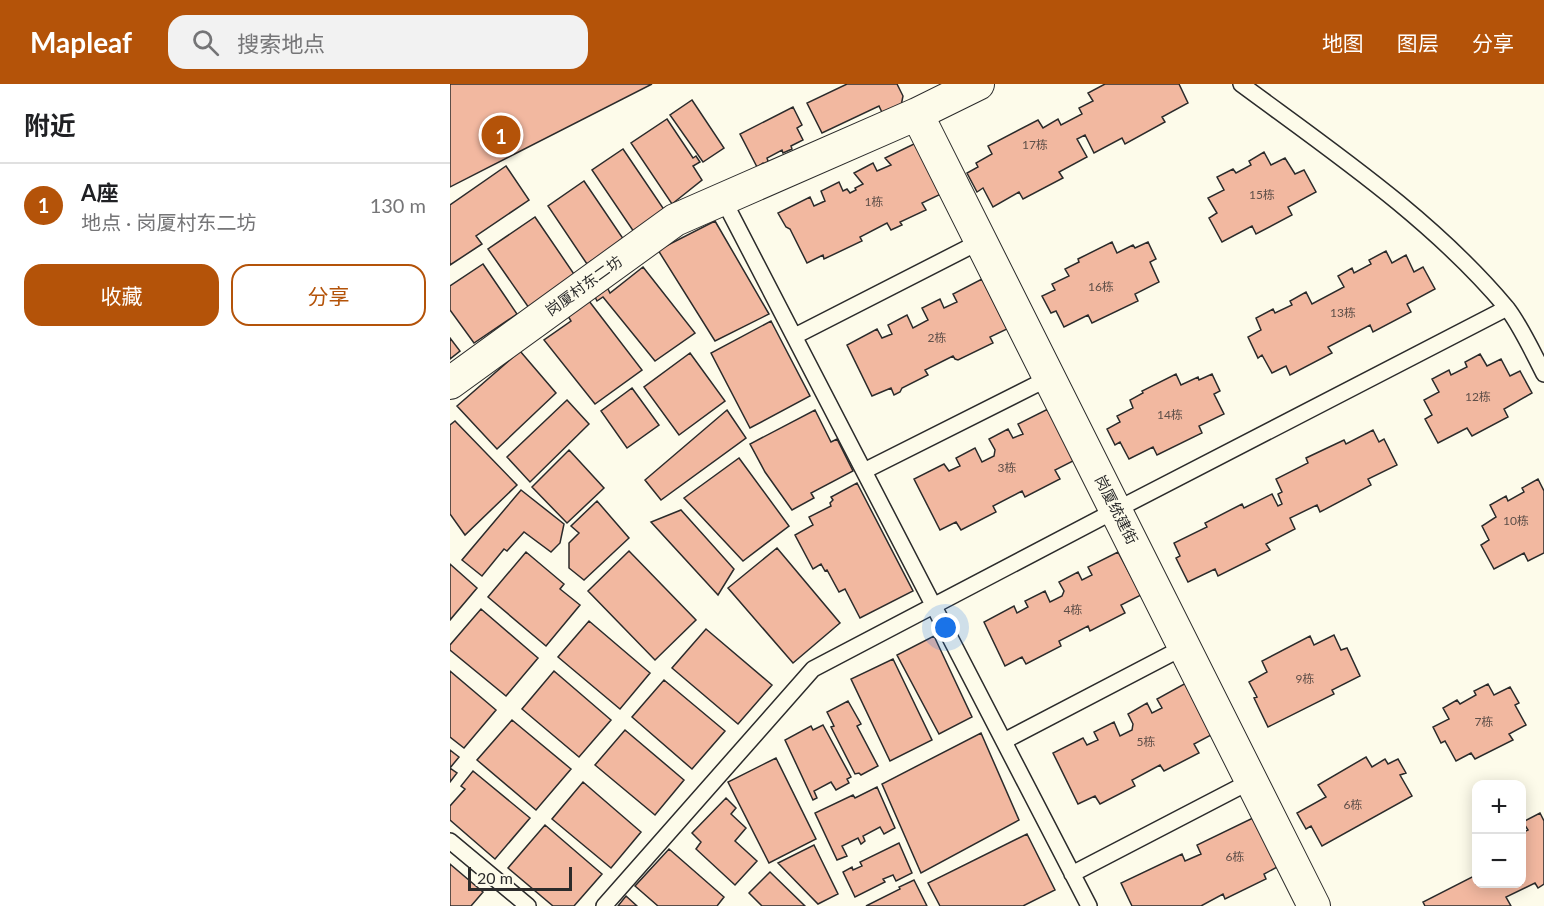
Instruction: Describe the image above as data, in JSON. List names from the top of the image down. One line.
{"streets":{"street":["岗厦村东二坊","岗厦统建街"]},"crossings":[["岗厦村东二坊","岗厦统建街"]],"house_numbers":["17栋","15栋","1栋","16栋","13栋","2栋","12栋","14栋","3栋","10栋","4栋","9栋","7栋","5栋","6栋","6栋"],"scale_bar":"20 m","page":{"header":"Mapleaf","search":"搜索地点","nav":["地图","图层","分享"],"heading":"附近","pins":"1","list":[{"mark":"1","name":"A座","note":"地点 · 岗厦村东二坊","value":"130 m"}],"buttons":["收藏","分享"],"map_buttons":["+","−"],"scale":"20 m"}}
